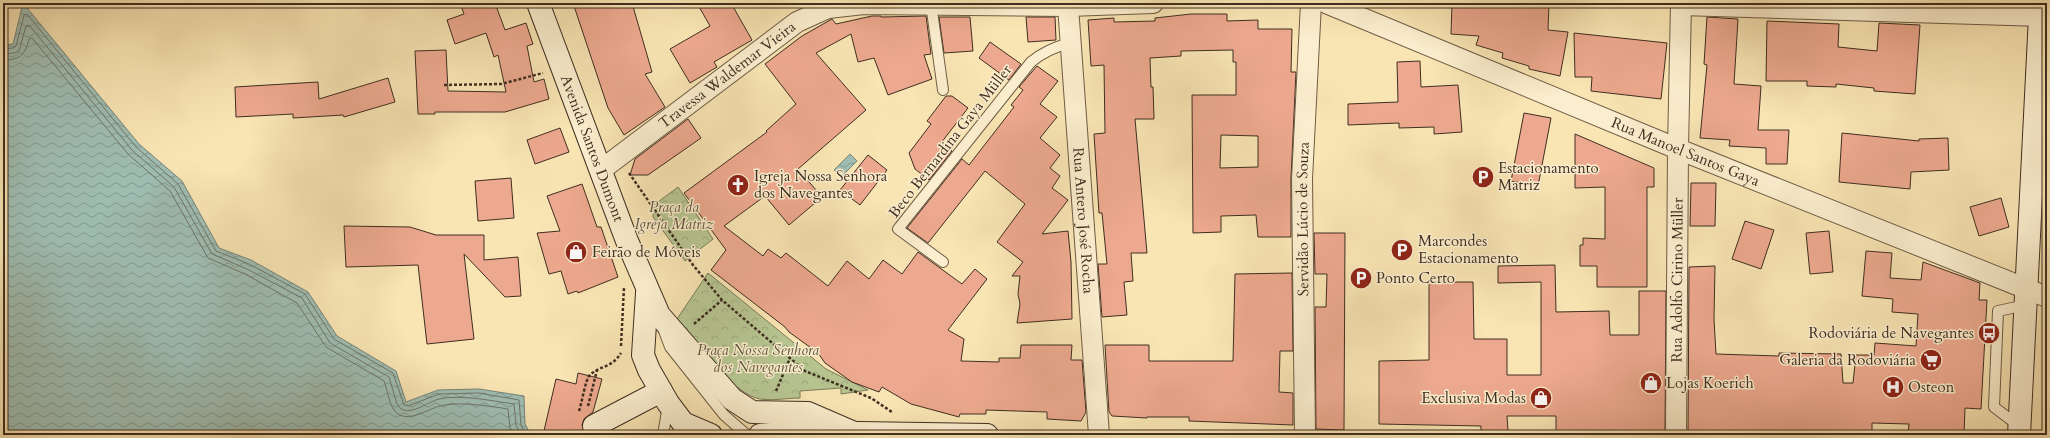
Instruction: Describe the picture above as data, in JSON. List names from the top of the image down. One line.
{"streets":{"main road":["Avenida Santos Dumont"],"street":["Travessa Waldemar Vieira","Rua Manoel Santos Gaya","Servidão Lúcio de Souza","Rua Antero José Rocha","Rua Adolfo Cirino Müller"],"lane":["Beco Bernardina Gaya Müller"]},"crossings":[["Travessa Waldemar Vieira","Avenida Santos Dumont"],["Travessa Waldemar Vieira","Rua Antero José Rocha"],["Beco Bernardina Gaya Müller","Rua Antero José Rocha"],["Rua Manoel Santos Gaya","Rua Adolfo Cirino Müller"]],"parks":["Praça da Igreja Matriz","Praça Nossa Senhora dos Navegantes"],"places":{"parking":["Estacionamento Matriz","Marcondes Estacionamento","Ponto Certo"],"church":["Igreja Nossa Senhora dos Navegantes"],"shop":["Feirão de Móveis","Lojas Koerich","Exclusiva Modas"],"bus stop":["Rodoviária de Navegantes"],"supermarket":["Galeria da Rodoviária"],"hospital":["Osteon"]}}
